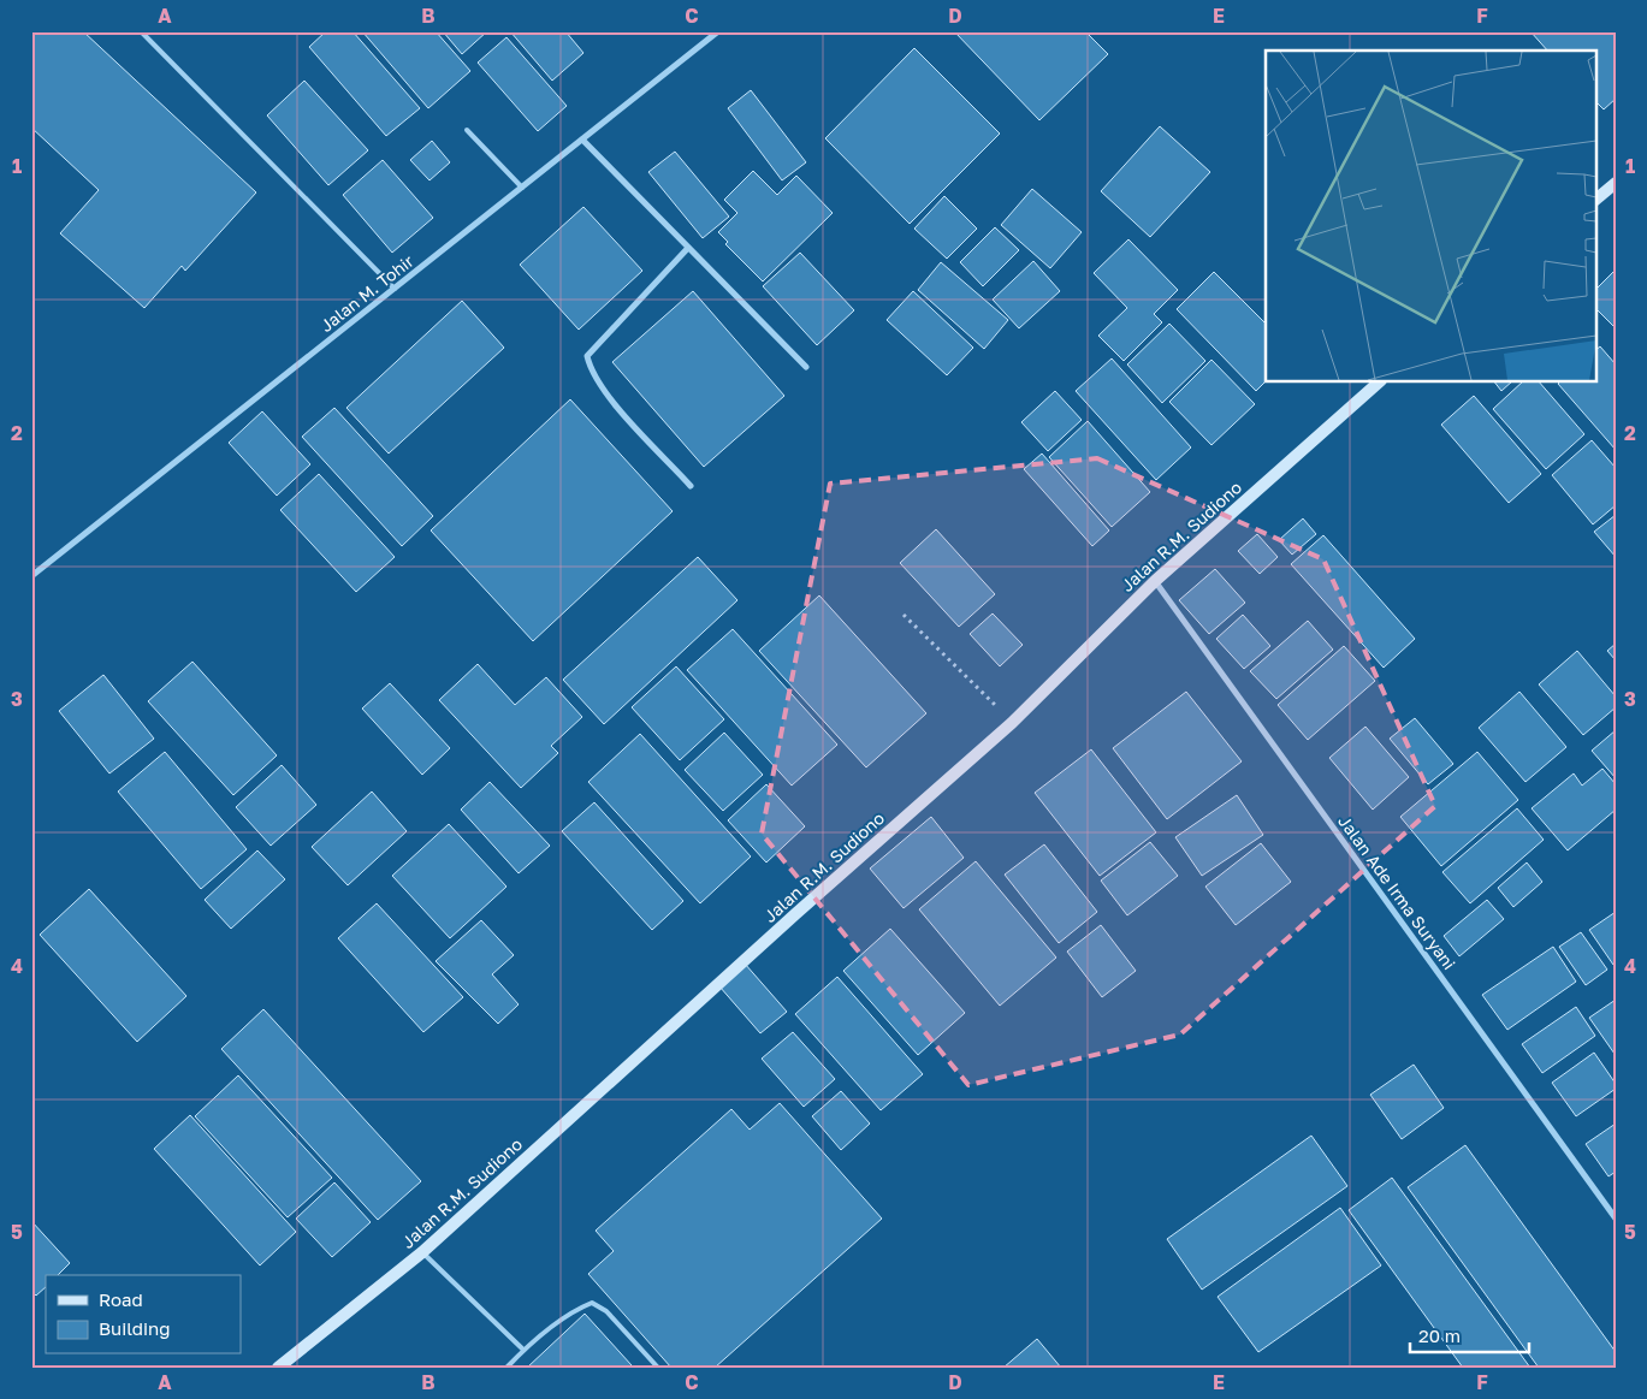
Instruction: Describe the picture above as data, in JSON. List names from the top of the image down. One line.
{"streets":{"street":["Jalan M. Tohir","Jalan R.M. Sudiono","Jalan Ade Irma Suryani"]},"crossings":[["Jalan R.M. Sudiono","Jalan Ade Irma Suryani"]],"legend":["Road","Building"],"scale_bar":"20 m","grid":{"columns":["A","B","C","D","E","F"],"rows":["1","2","3","4","5"]}}
